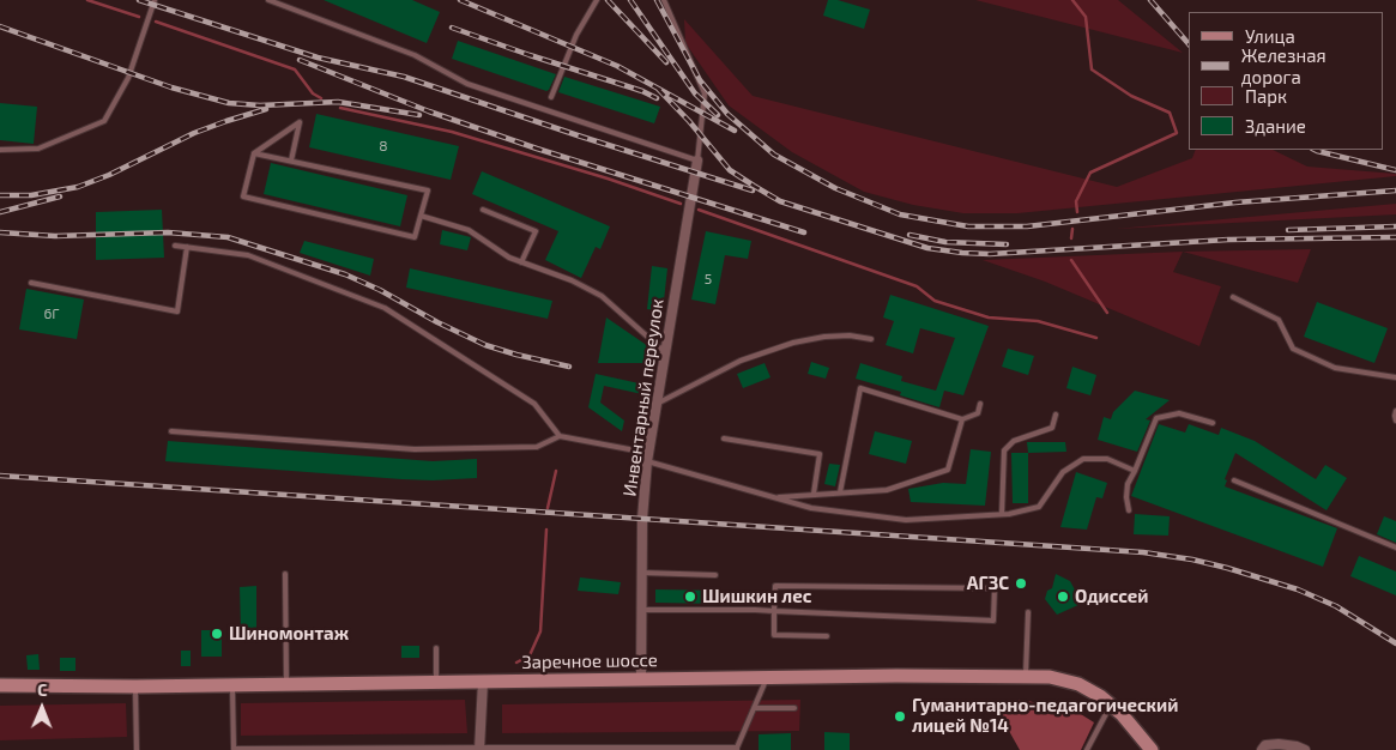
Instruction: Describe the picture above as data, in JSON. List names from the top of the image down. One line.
{"streets":{"main road":["Заречное шоссе"],"street":["Инвентарный переулок"]},"crossings":[["Инвентарный переулок","Заречное шоссе"]],"places":["АГЗС","Шишкин лес","Одиссей","Шиномонтаж","Гуманитарно-педагогический лицей №14"],"house_numbers":["8","5","6Г"],"legend":["Улица","Железная дорога","Парк","Здание"],"north":"top"}
